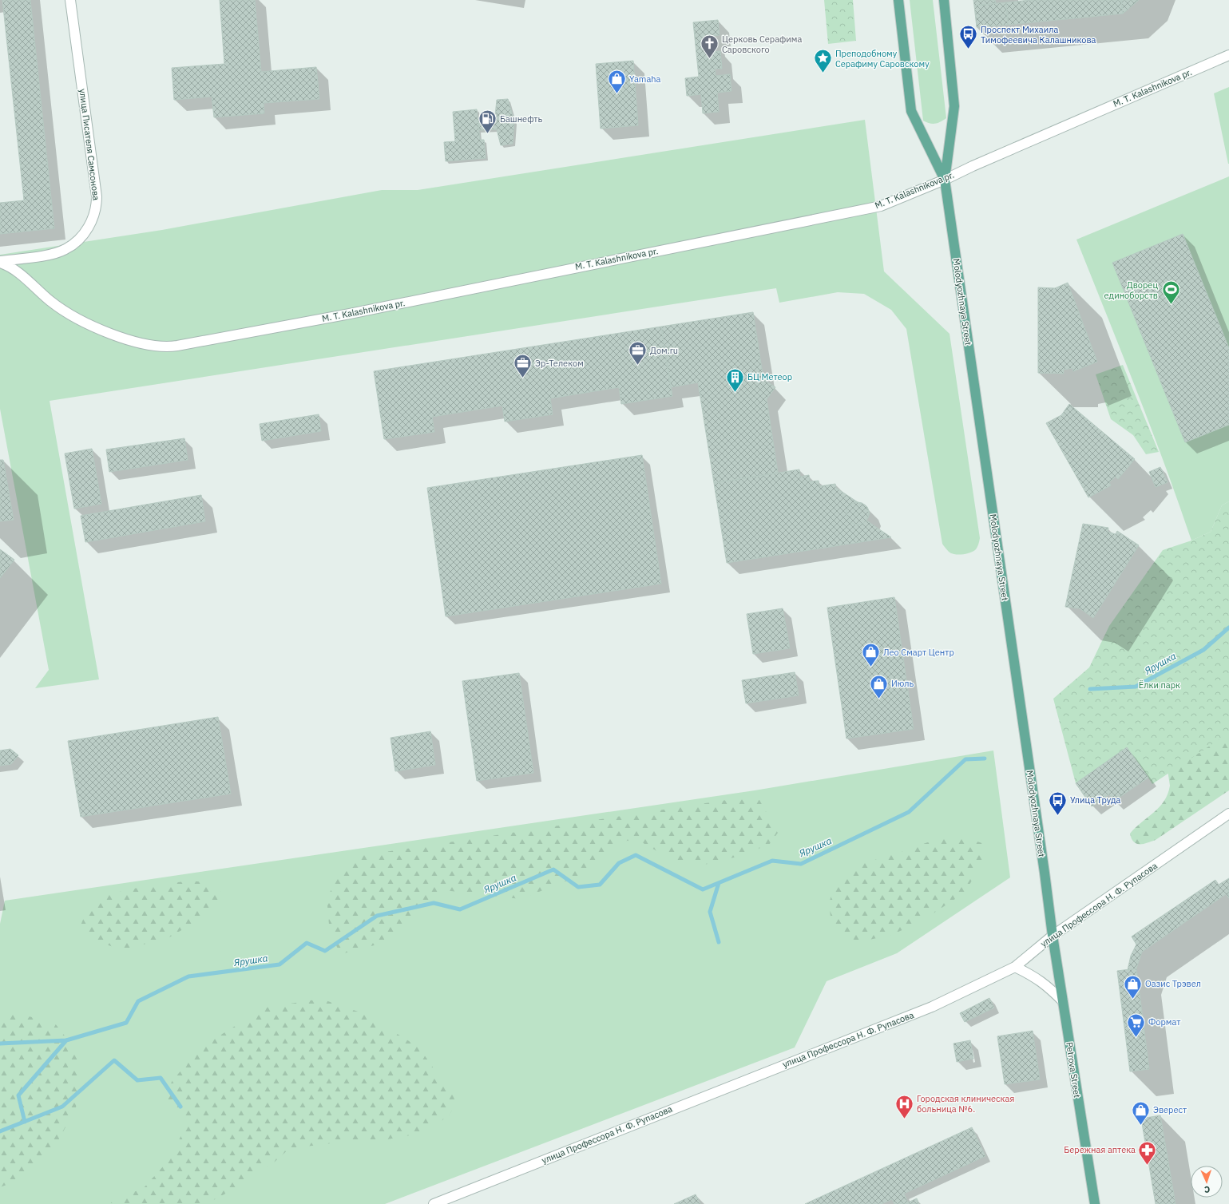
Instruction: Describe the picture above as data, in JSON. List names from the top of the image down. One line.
{"streets":{"main road":["Molodyozhnaya Street","Petrova Street"],"street":["M. T. Kalashnikova pr.","улица Писателя Самсонова","улица Профессора Н. Ф. Рупасова"]},"crossings":[["M. T. Kalashnikova pr.","улица Писателя Самсонова"],["M. T. Kalashnikova pr.","Molodyozhnaya Street"],["Molodyozhnaya Street","улица Профессора Н. Ф. Рупасова"],["Molodyozhnaya Street","Petrova Street"],["улица Профессора Н. Ф. Рупасова","Petrova Street"]],"water":["Ярушка"],"parks":["Ёлки парк"],"places":{"bus stop":["Проспект Михаила Тимофеевича Калашникова","Улица Труда"],"church":["Церковь Серафима Саровского"],"place":["Преподобному Серафиму Саровскому"],"shop":["Yamaha","Лео Смарт Центр","Июль","Оазис Трэвел","Эверест"],"fuel station":["Башнефть"],"sports":["Дворец единоборств"],"office":["Дом.ru","Эр-Телеком"],"building":["БЦ Метеор"],"supermarket":["Формат"],"hospital":["Городская клиническая больница №6."],"pharmacy":["Бережная аптека"]},"north":"bottom"}
